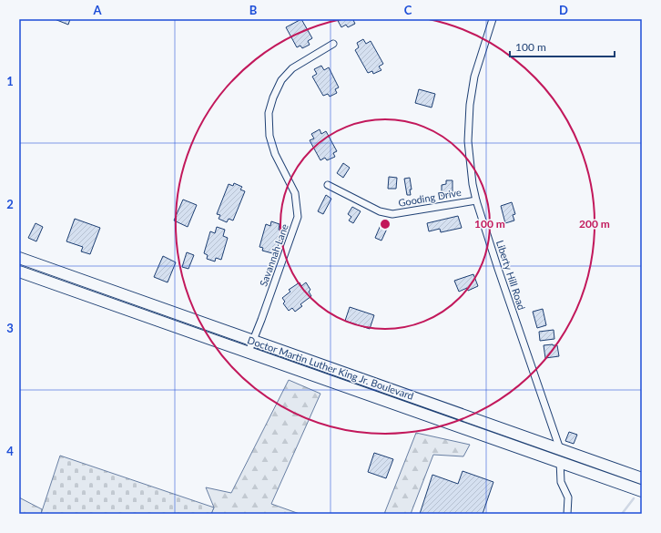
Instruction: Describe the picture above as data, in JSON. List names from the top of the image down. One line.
{"streets":{"highway":["Doctor Martin Luther King Jr. Boulevard"],"street":["Gooding Drive","Savannah Lane","Liberty Hill Road"]},"crossings":[["Gooding Drive","Liberty Hill Road"],["Savannah Lane","Doctor Martin Luther King Jr. Boulevard"],["Liberty Hill Road","Doctor Martin Luther King Jr. Boulevard"]],"scale_bar":"100 m","grid":{"columns":["A","B","C","D"],"rows":["1","2","3","4"]},"rings":["100 m","200 m"]}
